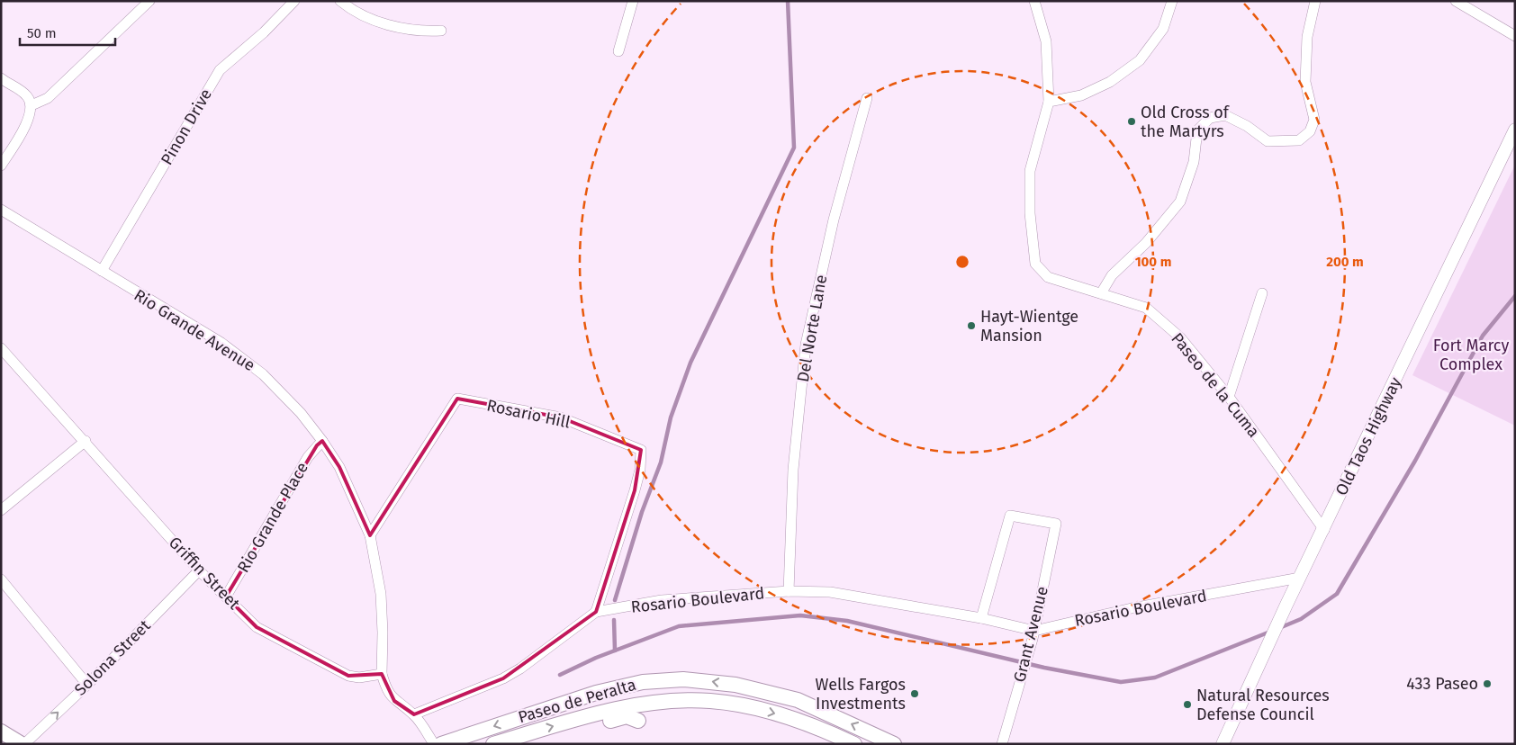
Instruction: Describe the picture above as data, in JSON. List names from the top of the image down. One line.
{"streets":{"main road":["Paseo de Peralta"],"street":["Pinon Drive","Del Norte Lane","Rio Grande Avenue","Paseo de la Cuma","Rosario Hill","Old Taos Highway","Rio Grande Place","Griffin Street","Rosario Boulevard","Grant Avenue","Solona Street"]},"crossings":[["Pinon Drive","Rio Grande Avenue"],["Del Norte Lane","Rosario Boulevard"],["Rio Grande Avenue","Rosario Hill"],["Rio Grande Avenue","Rio Grande Place"],["Rio Grande Avenue","Griffin Street"],["Paseo de la Cuma","Old Taos Highway"],["Rosario Hill","Rosario Boulevard"],["Old Taos Highway","Rosario Boulevard"],["Rio Grande Place","Griffin Street"],["Griffin Street","Solona Street"],["Rosario Boulevard","Grant Avenue"]],"one_way":["Solona Street"],"parks":["Fort Marcy Complex"],"places":["Old Cross of the Martyrs","Hayt-Wientge Mansion","433 Paseo","Wells Fargos Investments","Natural Resources Defense Council"],"scale_bar":"50 m","rings":["100 m","200 m"]}
